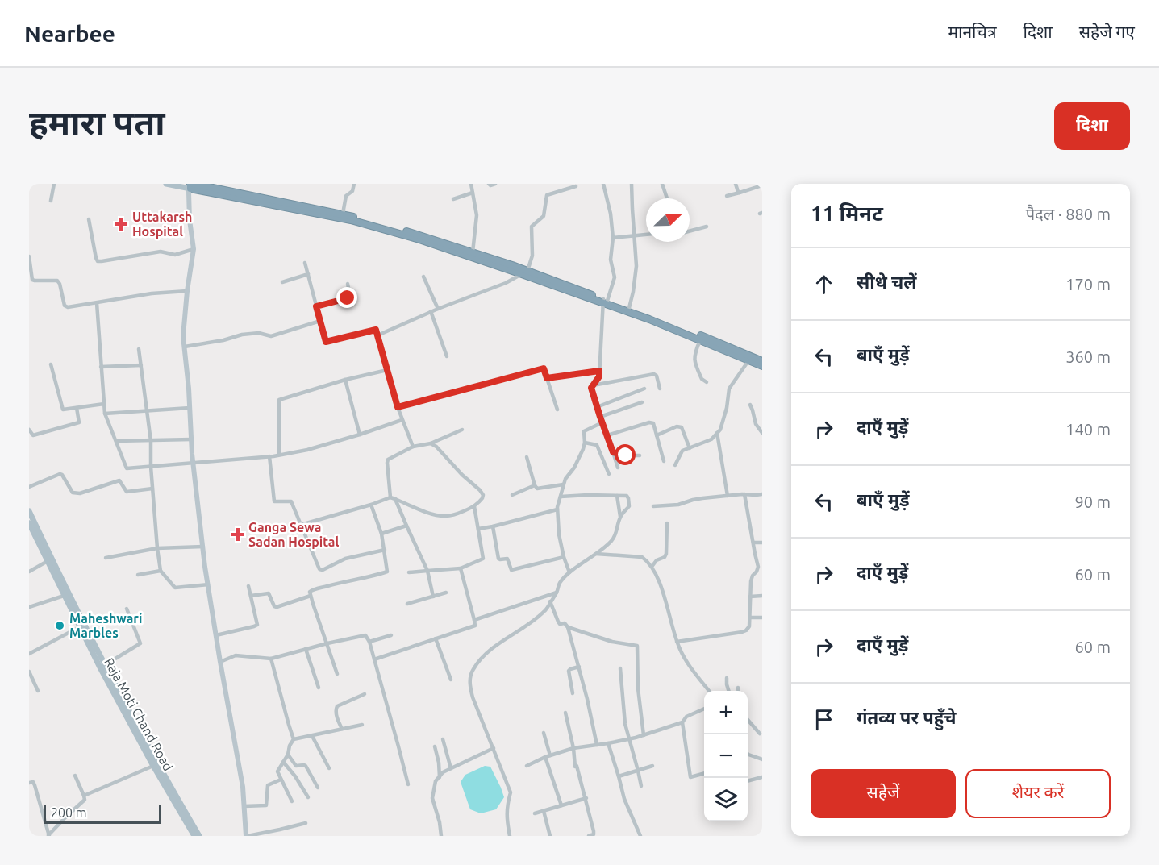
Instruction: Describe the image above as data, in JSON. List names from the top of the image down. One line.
{"streets":{"main road":["Raja Moti Chand Road"]},"places":{"health":["Uttakarsh Hospital","Ganga Sewa Sadan Hospital"],"other":["Maheshwari Marbles"]},"scale_bar":"200 m","north":"top right","page":{"header":"Nearbee","nav":["मानचित्र","दिशा","सहेजे गए"],"buttons":["दिशा",["सहेजें","शेयर करें"]],"title":"हमारा पता","heading":["11 मिनट","पैदल · 880 m"],"list":[["सीधे चलें","170 m"],["बाएँ मुड़ें","360 m"],["दाएँ मुड़ें","140 m"],["बाएँ मुड़ें","90 m"],["दाएँ मुड़ें","60 m"],["दाएँ मुड़ें","60 m"],"गंतव्य पर पहुँचे"],"map_buttons":["+","−"],"scale":"200 m"}}
